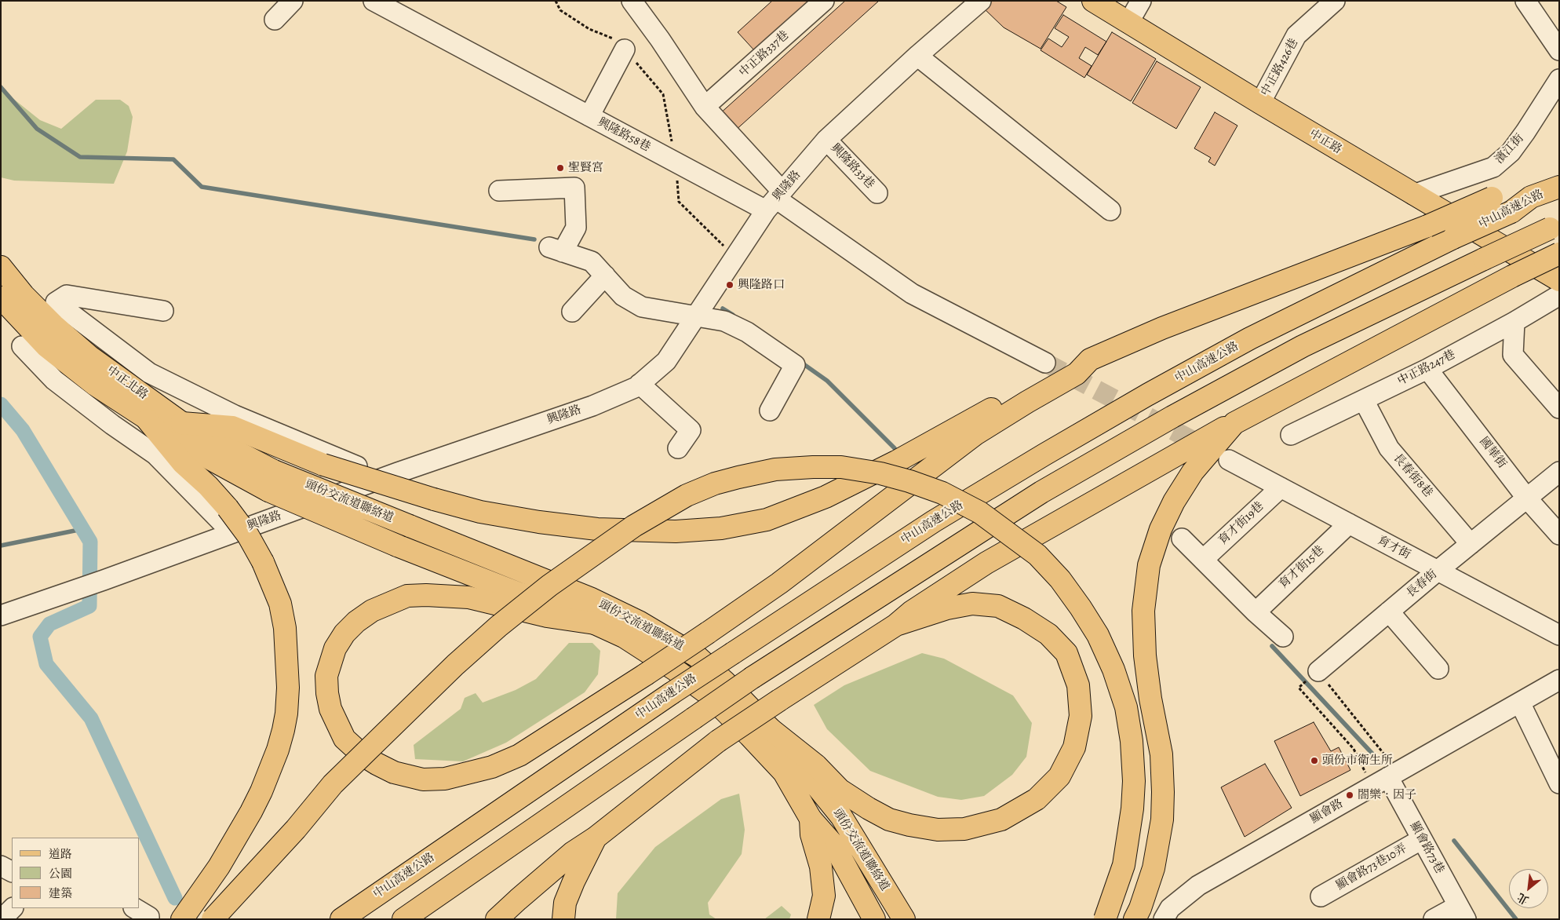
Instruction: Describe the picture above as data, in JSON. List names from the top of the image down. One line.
{"streets":{"main road":["中正路","中山高速公路","中正北路","頭份交流道聯絡道"],"street":["中正路337巷","中正路426巷","興隆路58巷","濱江街","興隆路33巷","興隆路","中正路247巷","國華街","長春街8巷","育才街19巷","育才街","育才街15巷","長春街","顯會路","顯會路73巷","顯會路73巷10弄"]},"crossings":[["中正路426巷","中正路"],["興隆路58巷","興隆路"],["中正路","濱江街"],["興隆路33巷","興隆路"],["中正路247巷","國華街"],["中正路247巷","長春街8巷"],["中正北路","頭份交流道聯絡道"],["國華街","長春街"],["長春街8巷","長春街"],["育才街19巷","育才街"],["育才街","育才街15巷"],["育才街","長春街"],["顯會路","顯會路73巷"],["顯會路73巷","顯會路73巷10弄"]],"places":["聖賢宮","興隆路口","頭份市衛生所","閤樂‧因子"],"legend":["道路","公園","建築"],"north":"bottom left"}
